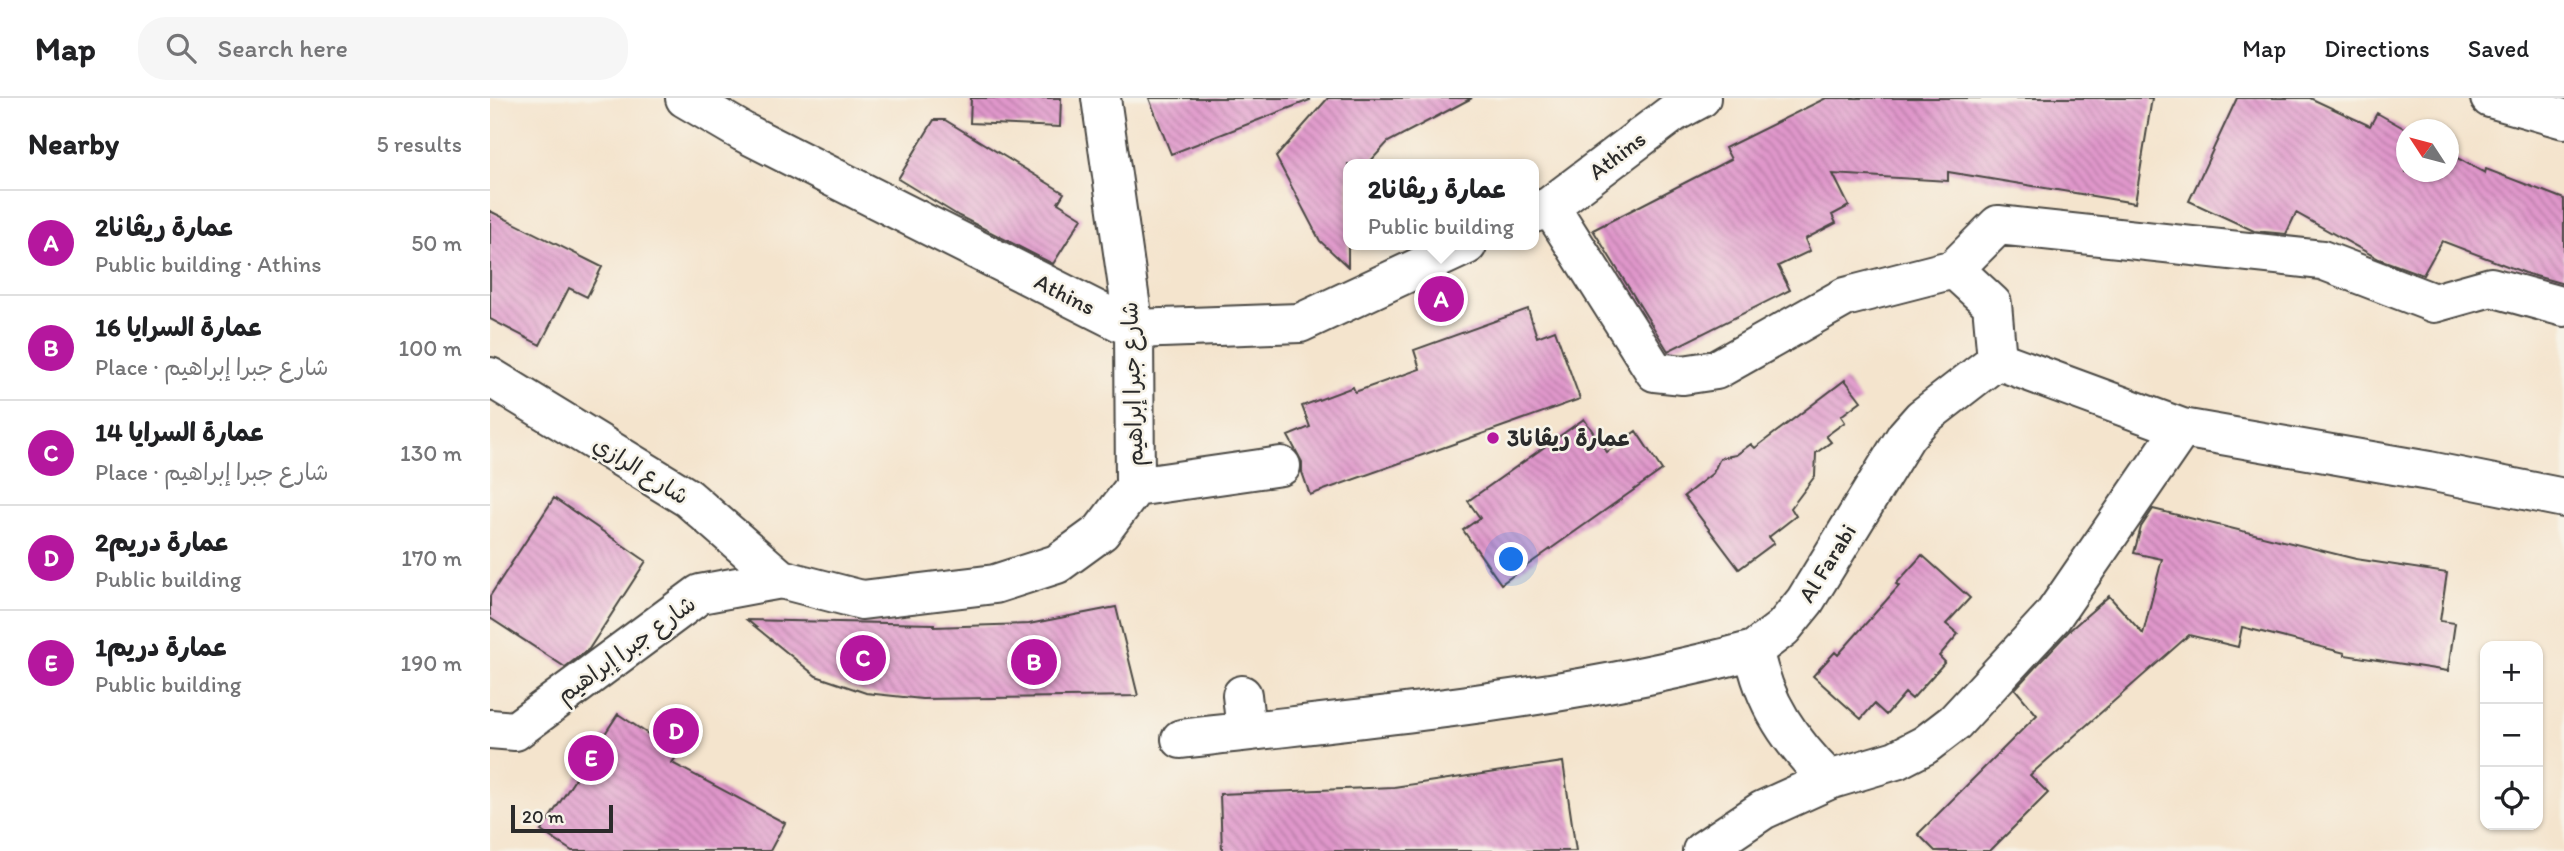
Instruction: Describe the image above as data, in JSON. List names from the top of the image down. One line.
{"streets":{"street":["Athins","شارع جبرا إبراهيم","شارع الرازي","Al Farabi"]},"crossings":[["Athins","شارع جبرا إبراهيم"],["شارع جبرا إبراهيم","شارع الرازي"]],"places":["عمارة ريڤانا3"],"scale_bar":"20 m","north":"top left","page":{"header":"Map","search":"Search here","nav":["Map","Directions","Saved"],"heading":["Nearby","5 results"],"popup":["عمارة ريڤانا2","Public building"],"list":[{"mark":"A","name":"عمارة ريڤانا2","note":"Public building · Athins","value":"50 m"},{"mark":"B","name":"عمارة السرايا 16","note":"Place · شارع جبرا إبراهيم","value":"100 m"},{"mark":"C","name":"عمارة السرايا 14","note":"Place · شارع جبرا إبراهيم","value":"130 m"},{"mark":"D","name":"عمارة دريم2","note":"Public building","value":"170 m"},{"mark":"E","name":"عمارة دريم1","note":"Public building","value":"190 m"}],"pins":["A","C","B","D","E"],"map_buttons":["+","−"],"scale":"20 m"}}
